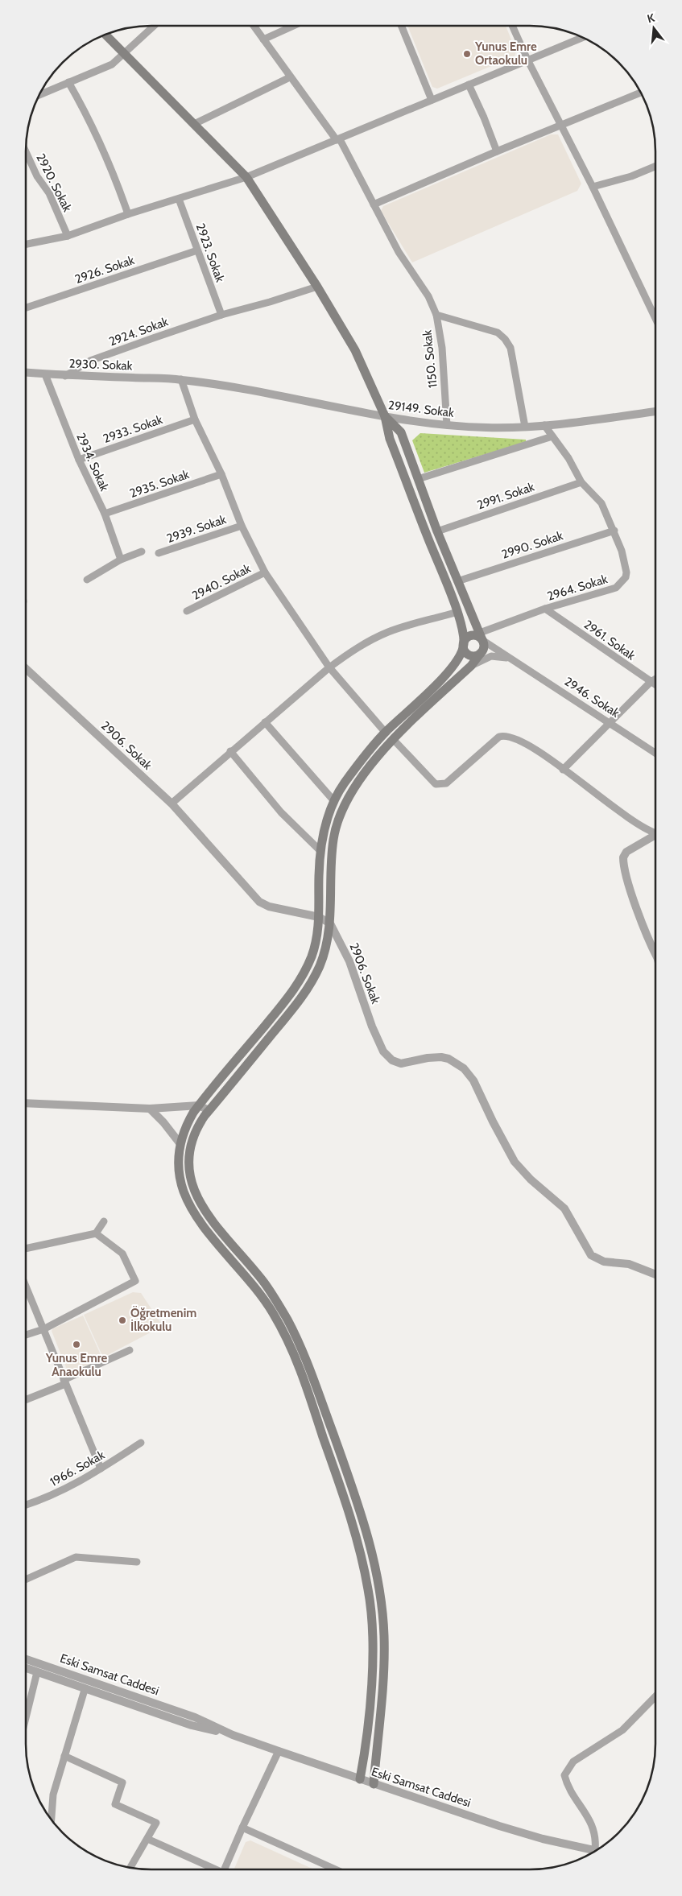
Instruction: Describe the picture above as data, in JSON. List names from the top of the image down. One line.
{"streets":{"street":["2920. Sokak","2923. Sokak","2926. Sokak","2924. Sokak","1150. Sokak","2930. Sokak","29149. Sokak","2933. Sokak","2934. Sokak","2935. Sokak","2991. Sokak","2939. Sokak","2990. Sokak","2940. Sokak","2964. Sokak","2961. Sokak","2946. Sokak","2906. Sokak","1966. Sokak","Eski Samsat Caddesi"]},"crossings":[["2923. Sokak","2926. Sokak"],["2923. Sokak","2924. Sokak"],["2924. Sokak","2930. Sokak"],["1150. Sokak","29149. Sokak"],["2930. Sokak","29149. Sokak"],["2930. Sokak","2934. Sokak"],["29149. Sokak","2964. Sokak"],["2933. Sokak","2934. Sokak"],["2934. Sokak","2935. Sokak"],["2991. Sokak","2964. Sokak"],["2990. Sokak","2964. Sokak"],["2964. Sokak","2961. Sokak"],["2964. Sokak","2946. Sokak"]],"places":["Yunus Emre Ortaokulu","Öğretmenim İlkokulu","Yunus Emre Anaokulu"],"north":"top"}
